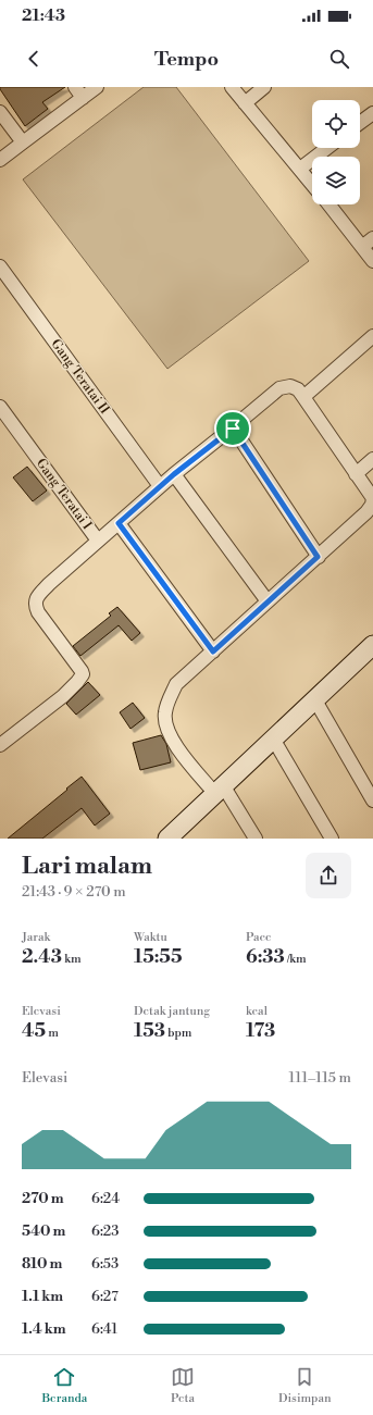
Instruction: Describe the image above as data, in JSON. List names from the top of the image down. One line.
{"streets":{"street":["Gang Teratai II","Gang Teratai I"]},"page":{"status":"21:43","header":"Tempo","heading":["Lari malam","21:43 · 9 × 270 m"],"stats":[["Jarak","2.43 km"],["Waktu","15:55"],["Pace","6:33 /km"],["Elevasi","45 m"],["Detak jantung","153 bpm"],["kcal","173"]],"chart":["Elevasi","111–115 m"],"list":[{"name":"270 m","note":"6:24"},{"name":"540 m","note":"6:23"},{"name":"810 m","note":"6:53"},{"name":"1.1 km","note":"6:27"},{"name":"1.4 km","note":"6:41"}],"tabs":["Beranda","Peta","Disimpan"]}}
